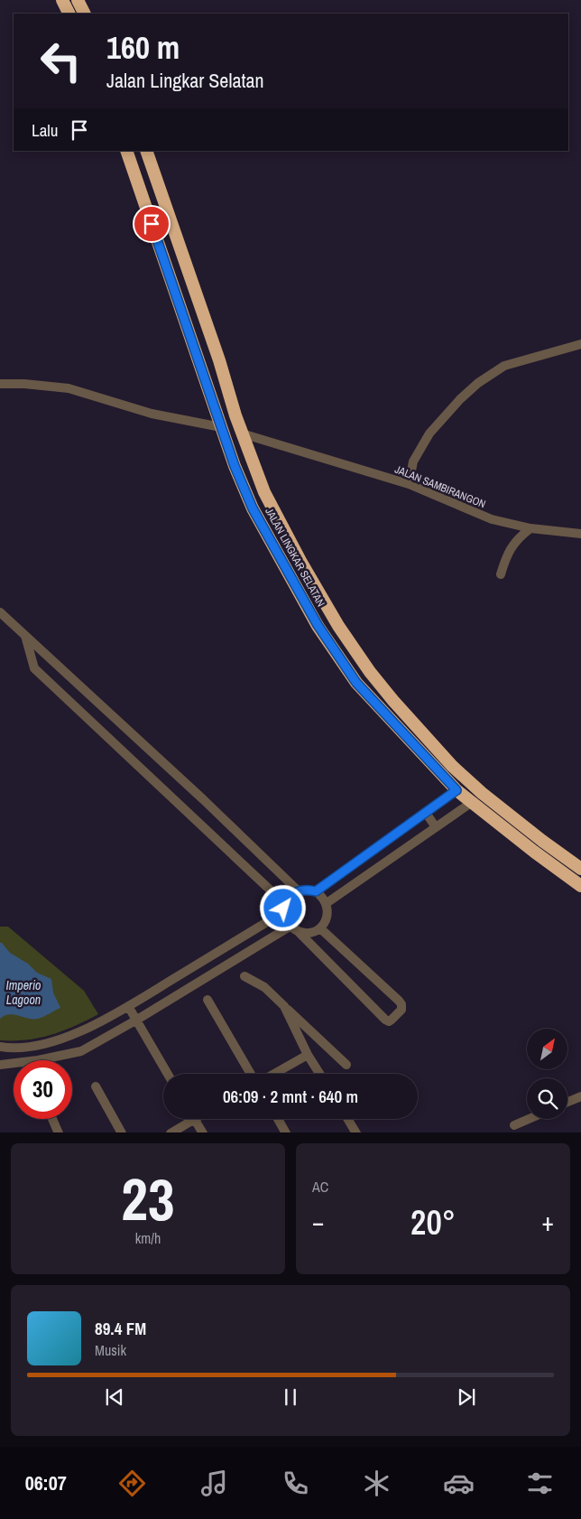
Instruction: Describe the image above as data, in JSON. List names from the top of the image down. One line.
{"streets":{"highway":["JALAN LINGKAR SELATAN"],"street":["JALAN SAMBIRANGON"]},"crossings":[["JALAN SAMBIRANGON","JALAN LINGKAR SELATAN"]],"water":["Imperio Lagoon"],"north":"top right","page":{"turn":["160 m","Jalan Lingkar Selatan"],"then":"Lalu","limit":"30","trip":"06:09 · 2 mnt · 640 m","tile":[["23","km/h"],"AC"],"heat":["−","20°","+"],"song":["89.4 FM","Musik"],"tabs":"06:07"}}
